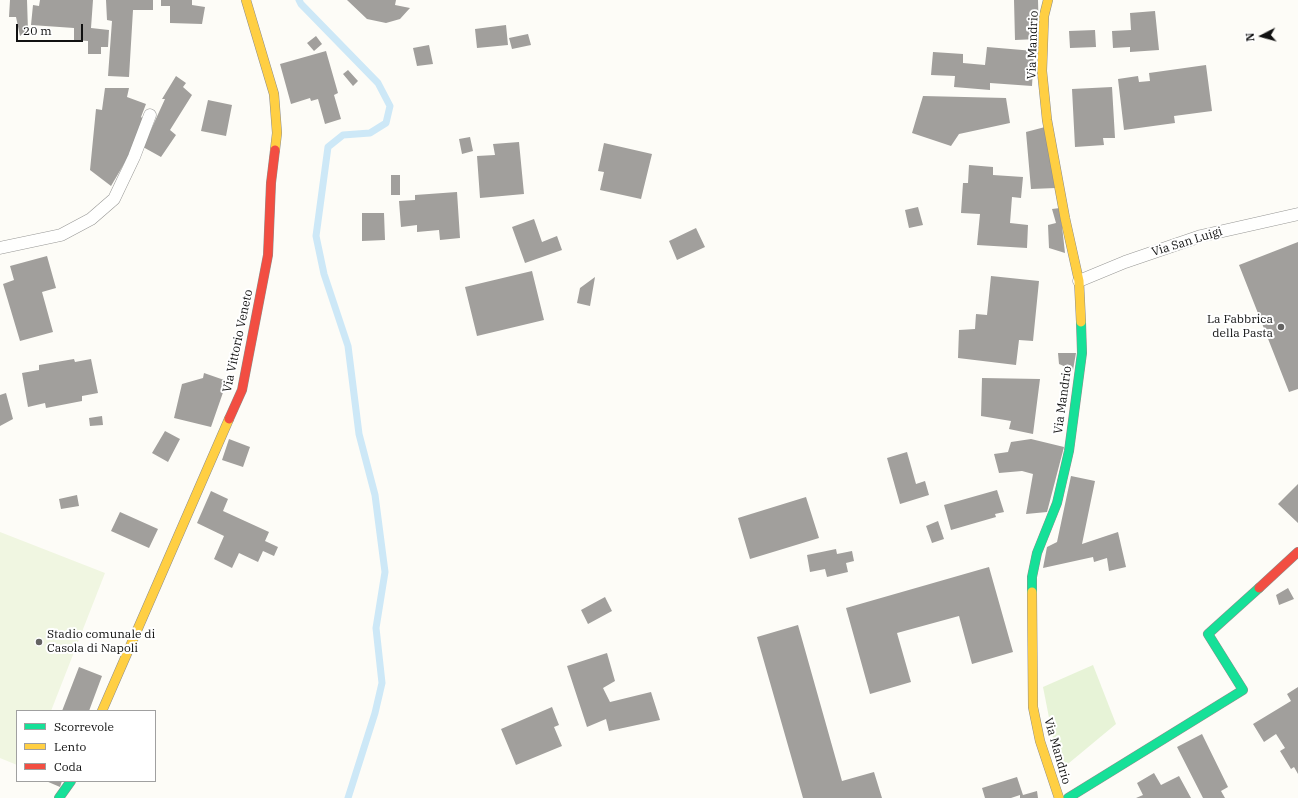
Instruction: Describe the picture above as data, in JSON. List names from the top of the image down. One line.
{"streets":{"street":["Via Mandrio","Via Vittorio Veneto"],"lane":["Via San Luigi"]},"crossings":[["Via Mandrio","Via San Luigi"]],"places":["La Fabbrica della Pasta","Stadio comunale di Casola di Napoli"],"legend":["Scorrevole","Lento","Coda"],"scale_bar":"20 m","north":"left"}
